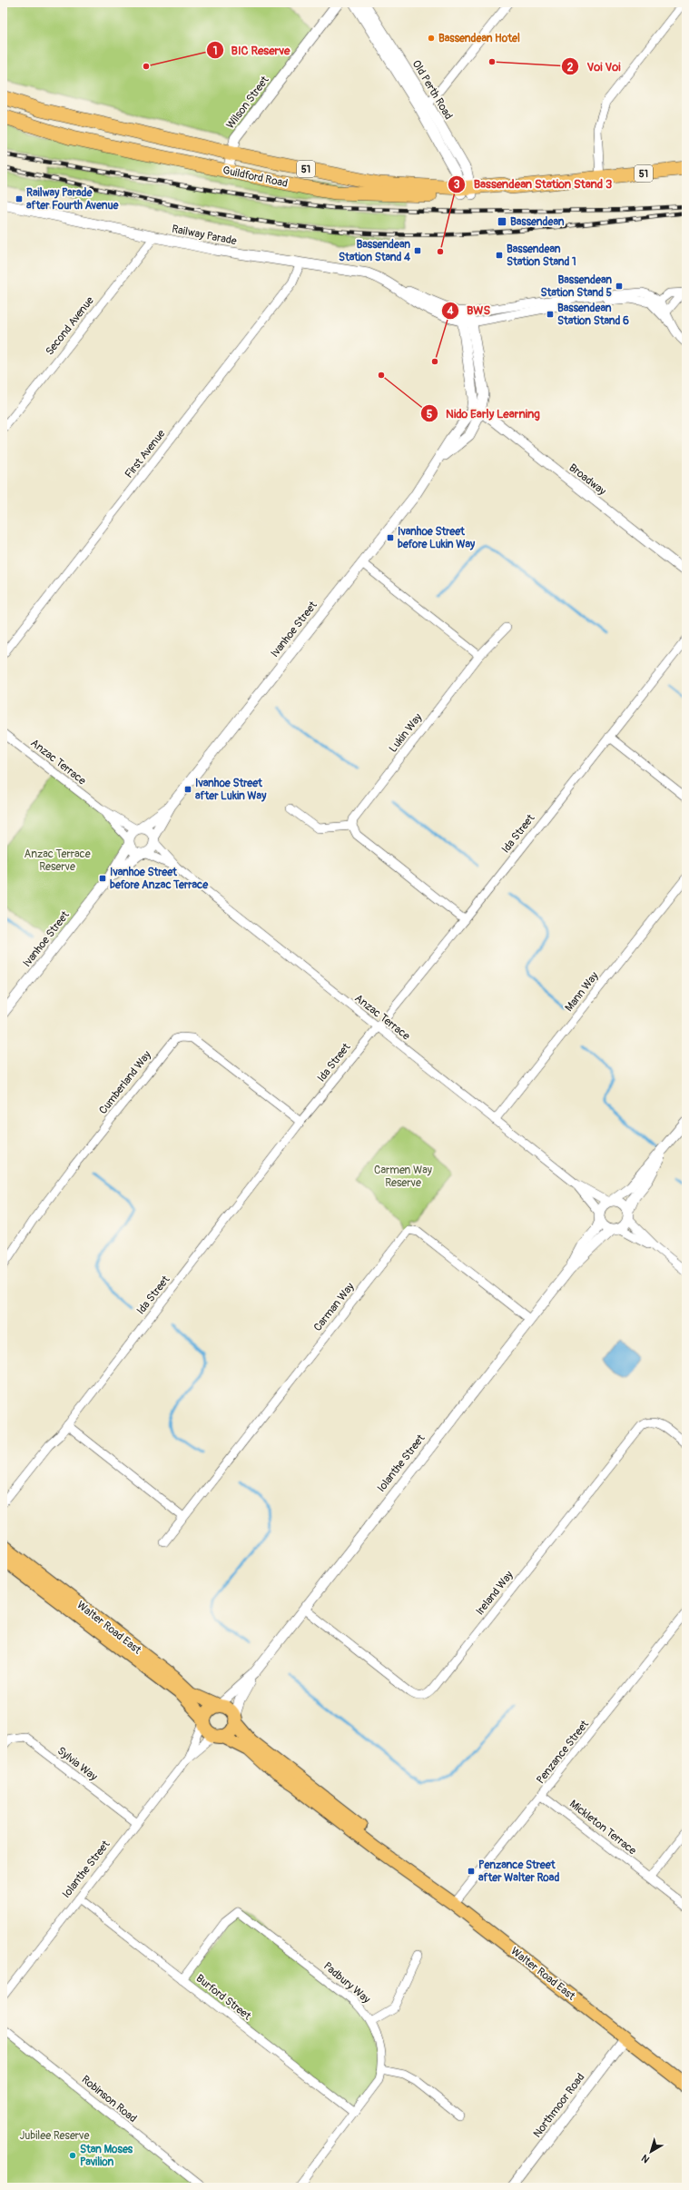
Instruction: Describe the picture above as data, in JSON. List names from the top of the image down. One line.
{"streets":{"highway":["51","Guildford Road"],"main road":["Walter Road East"],"street":["Old Perth Road","Wilson Street","Railway Parade","Second Avenue","First Avenue","Broadway","Ivanhoe Street","Lukin Way","Anzac Terrace","Ida Street","Mann Way","Cumberland Way","Carman Way","Iolanthe Street","Ireland Way","Penzance Street","Sylvia Way","Mickleton Terrace","Padbury Way","Burford Street","Robinson Road","Northmoor Road"]},"crossings":[["Old Perth Road","Guildford Road"],["Wilson Street","Guildford Road"],["Railway Parade","Second Avenue"],["Railway Parade","First Avenue"],["Railway Parade","Ivanhoe Street"],["Broadway","Ivanhoe Street"],["Ivanhoe Street","Anzac Terrace"],["Anzac Terrace","Ida Street"],["Anzac Terrace","Mann Way"],["Anzac Terrace","Iolanthe Street"],["Ida Street","Cumberland Way"],["Carman Way","Iolanthe Street"],["Iolanthe Street","Ireland Way"],["Iolanthe Street","Walter Road East"],["Iolanthe Street","Sylvia Way"],["Iolanthe Street","Burford Street"],["Walter Road East","Penzance Street"],["Walter Road East","Northmoor Road"],["Penzance Street","Mickleton Terrace"],["Padbury Way","Burford Street"]],"parks":["Anzac Terrace Reserve","Carmen Way Reserve","Jubilee Reserve"],"places":{"other":["Bassendean Hotel","Voi Voi","BIC Reserve","Bassendean Station Stand 3","BWS","Nido Early Learning","Stan Moses Pavilion"],"transit":["Railway Parade after Fourth Avenue","Bassendean","Bassendean Station Stand 4","Bassendean Station Stand 1","Bassendean Station Stand 5","Bassendean Station Stand 6","Ivanhoe Street before Lukin Way","Ivanhoe Street after Lukin Way","Ivanhoe Street before Anzac Terrace","Penzance Street after Walter Road"]},"north":"bottom left"}
